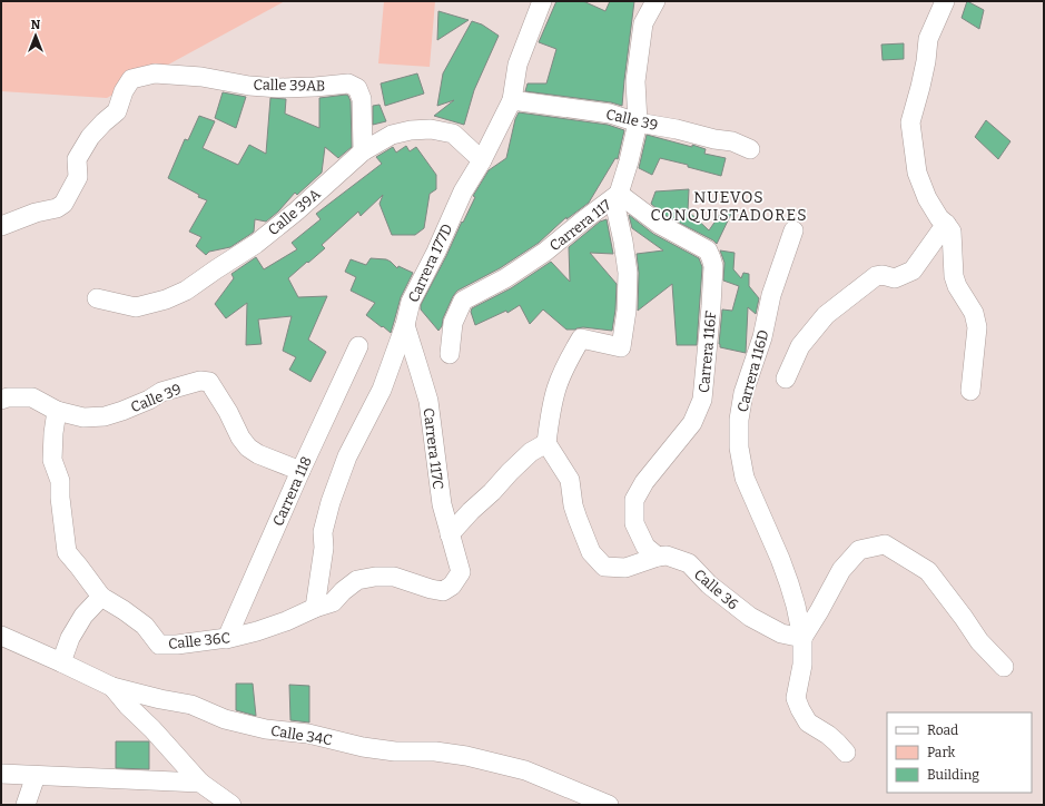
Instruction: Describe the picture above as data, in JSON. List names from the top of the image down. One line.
{"streets":{"street":["Calle 39AB","Calle 39","Calle 39A","Carrera 117","Carrera 177D","Carrera 116F","Carrera 116D","Carrera 117C","Carrera 118","Calle 36","Calle 36C","Calle 34C"]},"crossings":[["Calle 39AB","Calle 39A"],["Calle 39","Carrera 117"],["Calle 39","Carrera 177D"],["Calle 39","Carrera 118"],["Calle 39","Calle 36C"],["Calle 39A","Carrera 177D"],["Carrera 117","Carrera 116F"],["Carrera 177D","Carrera 117C"],["Carrera 177D","Calle 36C"],["Carrera 116F","Calle 36"],["Carrera 116D","Calle 36"],["Carrera 117C","Calle 36C"],["Carrera 118","Calle 36C"]],"districts":["NUEVOS CONQUISTADORES"],"legend":["Road","Park","Building"],"north":"top"}
